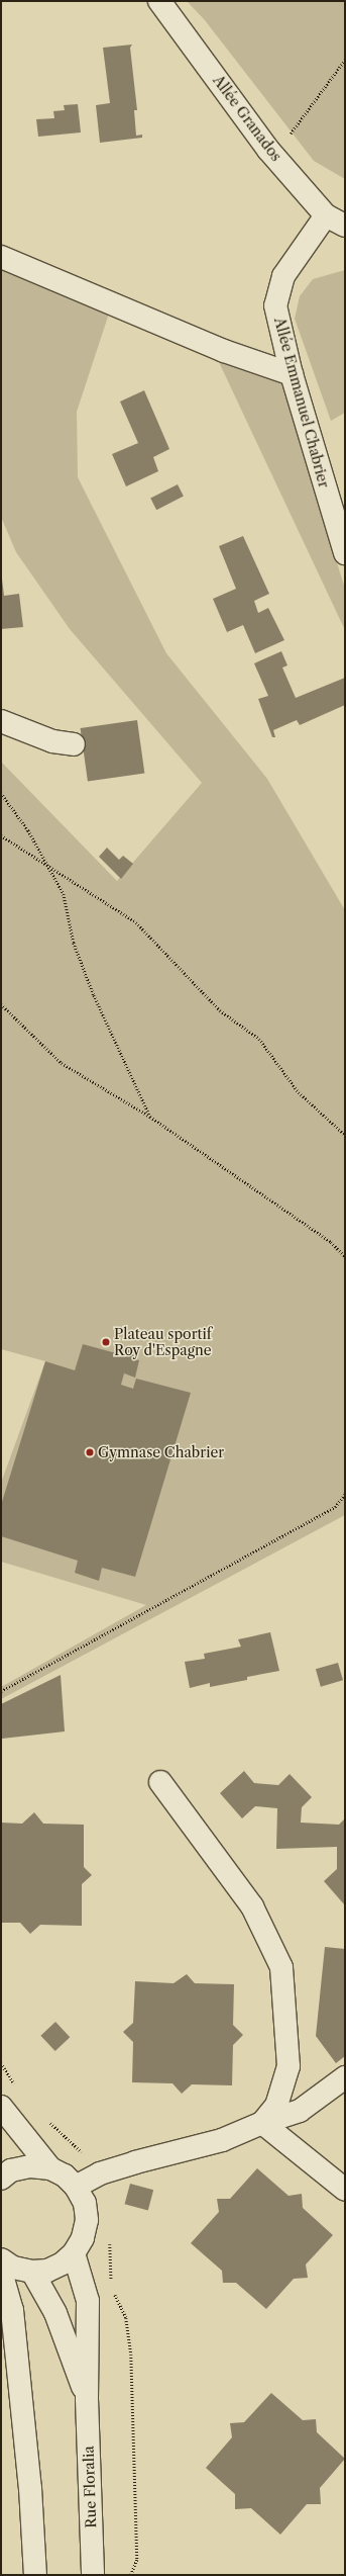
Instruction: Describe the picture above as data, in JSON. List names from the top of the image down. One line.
{"streets":{"street":["Allée Granados","Allée Emmanuel Chabrier","Rue Floralia"]},"crossings":[["Allée Granados","Allée Emmanuel Chabrier"]],"places":["Plateau sportif Roy d'Espagne","Gymnase Chabrier"]}
